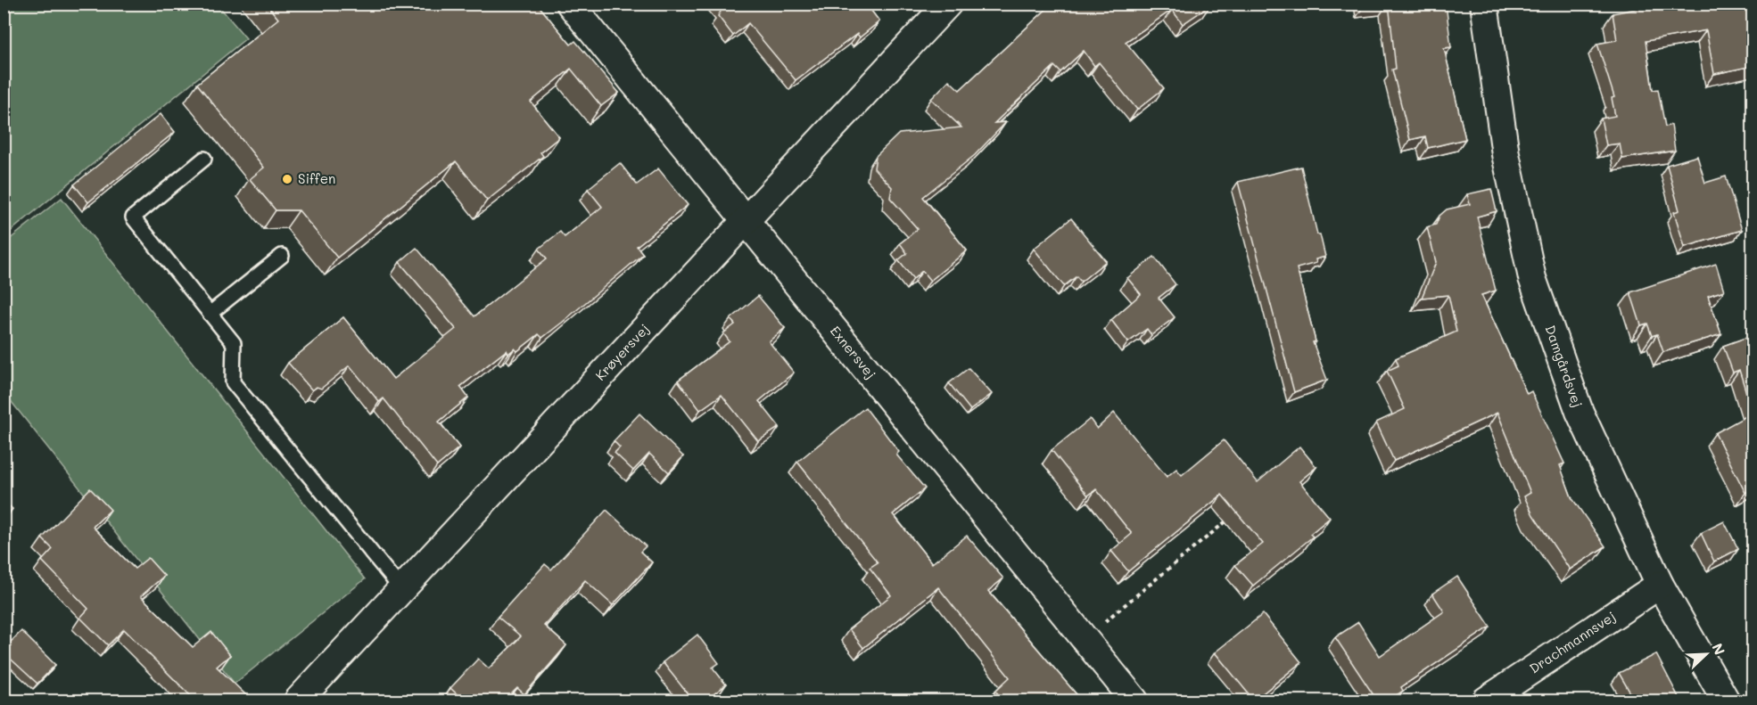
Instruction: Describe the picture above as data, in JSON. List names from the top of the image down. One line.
{"streets":{"street":["Krøyersvej","Exnersvej","Damgårdsvej","Drachmannsvej"]},"crossings":[["Krøyersvej","Exnersvej"],["Damgårdsvej","Drachmannsvej"]],"places":["Siffen"],"north":"top right"}
